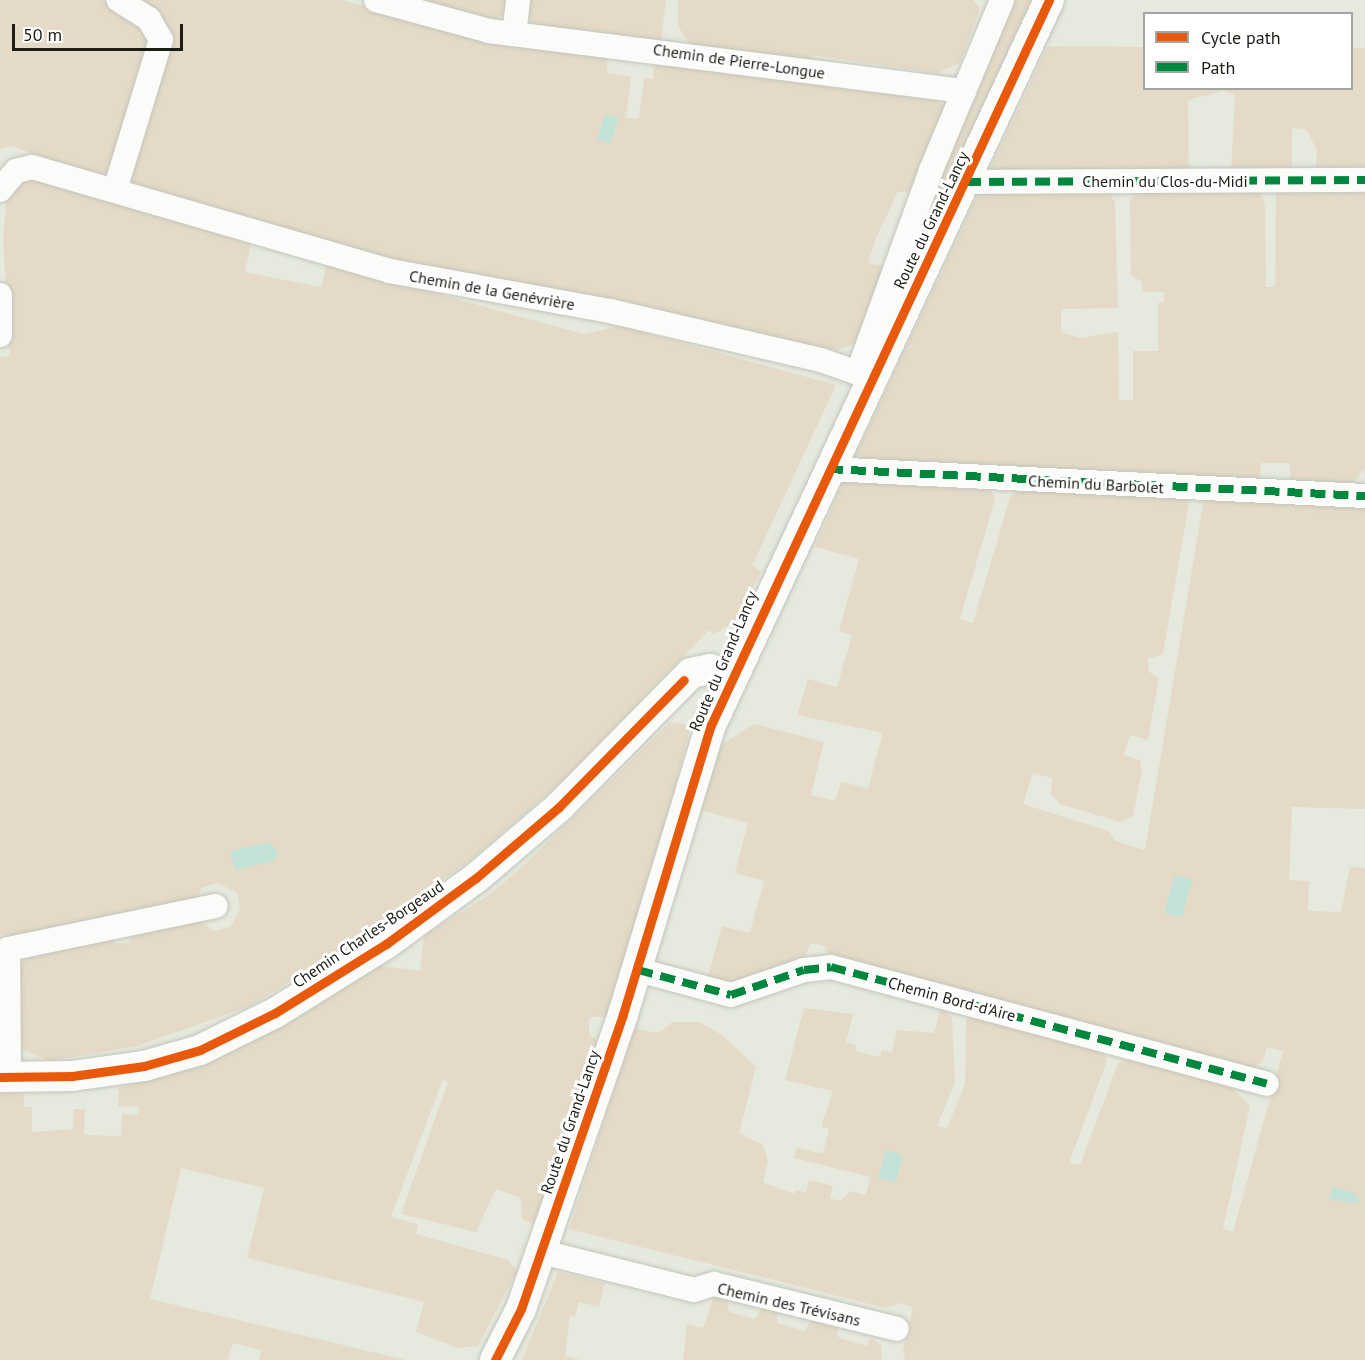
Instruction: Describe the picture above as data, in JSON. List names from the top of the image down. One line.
{"streets":{"street":["Chemin de Pierre-Longue","Chemin du Clos-du-Midi","Route du Grand-Lancy","Chemin de la Genévrière","Chemin du Barbolet","Chemin Charles-Borgeaud","Chemin Bord-d'Aire","Chemin des Trévisans"]},"crossings":[["Chemin de Pierre-Longue","Route du Grand-Lancy"],["Chemin du Clos-du-Midi","Route du Grand-Lancy"],["Route du Grand-Lancy","Chemin de la Genévrière"],["Route du Grand-Lancy","Chemin du Barbolet"],["Route du Grand-Lancy","Chemin Charles-Borgeaud"],["Route du Grand-Lancy","Chemin Bord-d'Aire"],["Route du Grand-Lancy","Chemin des Trévisans"]],"legend":["Cycle path","Path"],"scale_bar":"50 m"}
